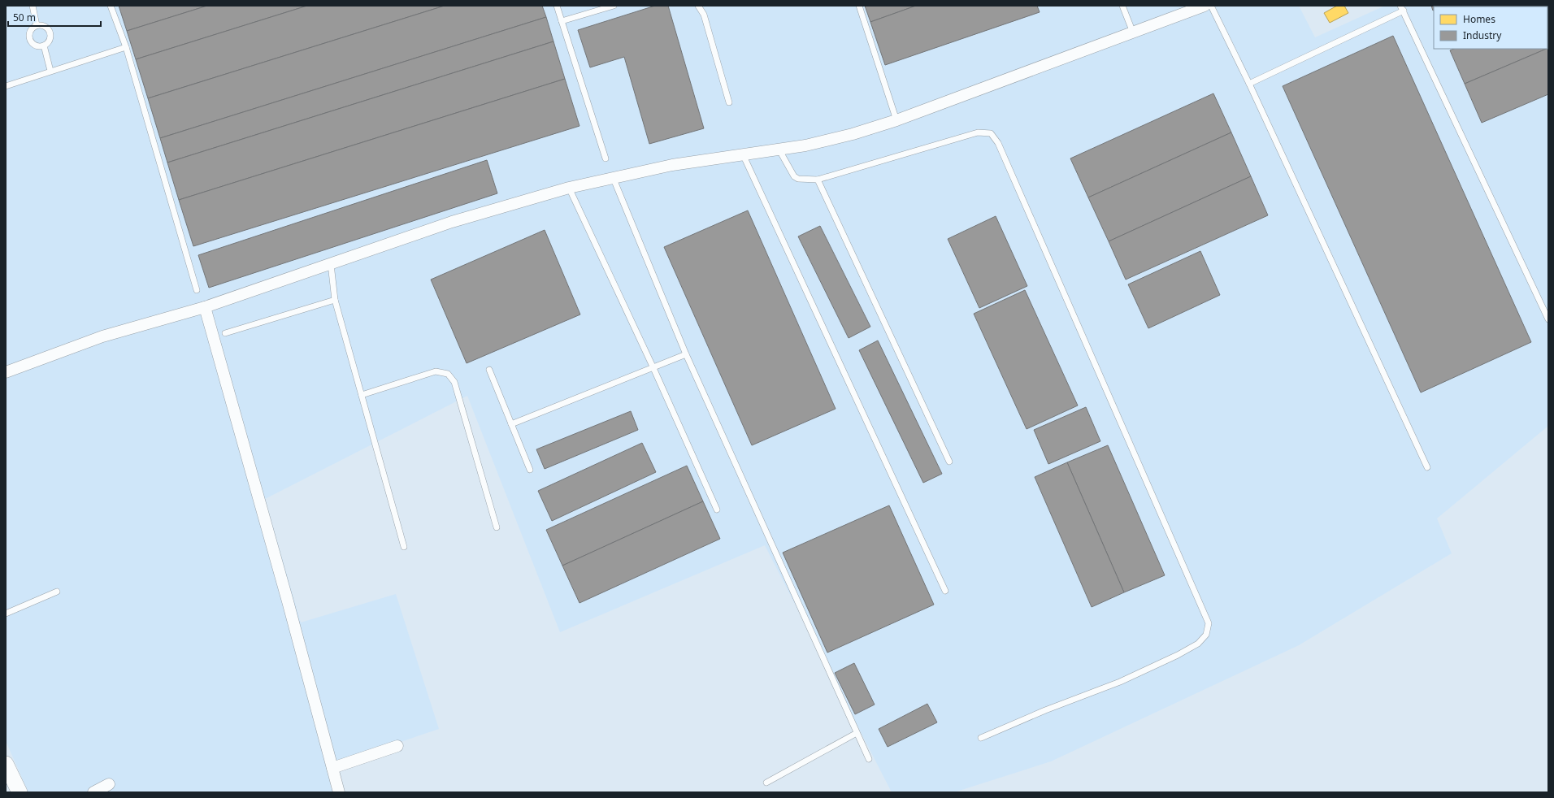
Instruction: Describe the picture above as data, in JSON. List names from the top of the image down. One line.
{"legend":["Homes","Industry"],"scale_bar":"50 m"}
